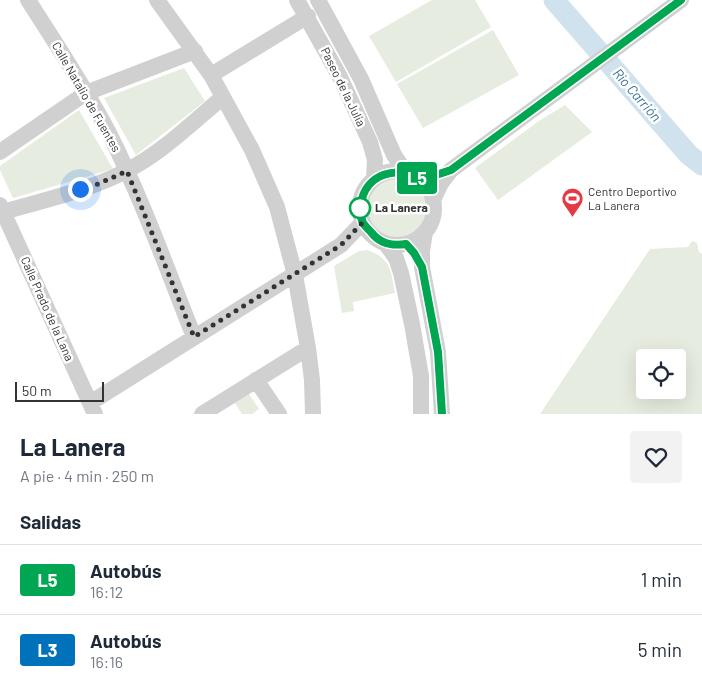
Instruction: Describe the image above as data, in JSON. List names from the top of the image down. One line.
{"streets":{"street":["Paseo de la Julia","Calle Natalio de Fuentes","Calle Prado de la Lana"]},"water":["Río Carrión"],"places":{"other":["La Lanera"],"sports":["Centro Deportivo La Lanera"]},"lines":["bus line L5"],"scale_bar":"50 m","page":{"on_map":"L5","scale":"50 m","heading":[["La Lanera","A pie · 4 min · 250 m"],"Salidas"],"list":[{"mark":"L5","name":"Autobús","note":"16:12","value":"1 min"},{"mark":"L3","name":"Autobús","note":"16:16","value":"5 min"}]}}
